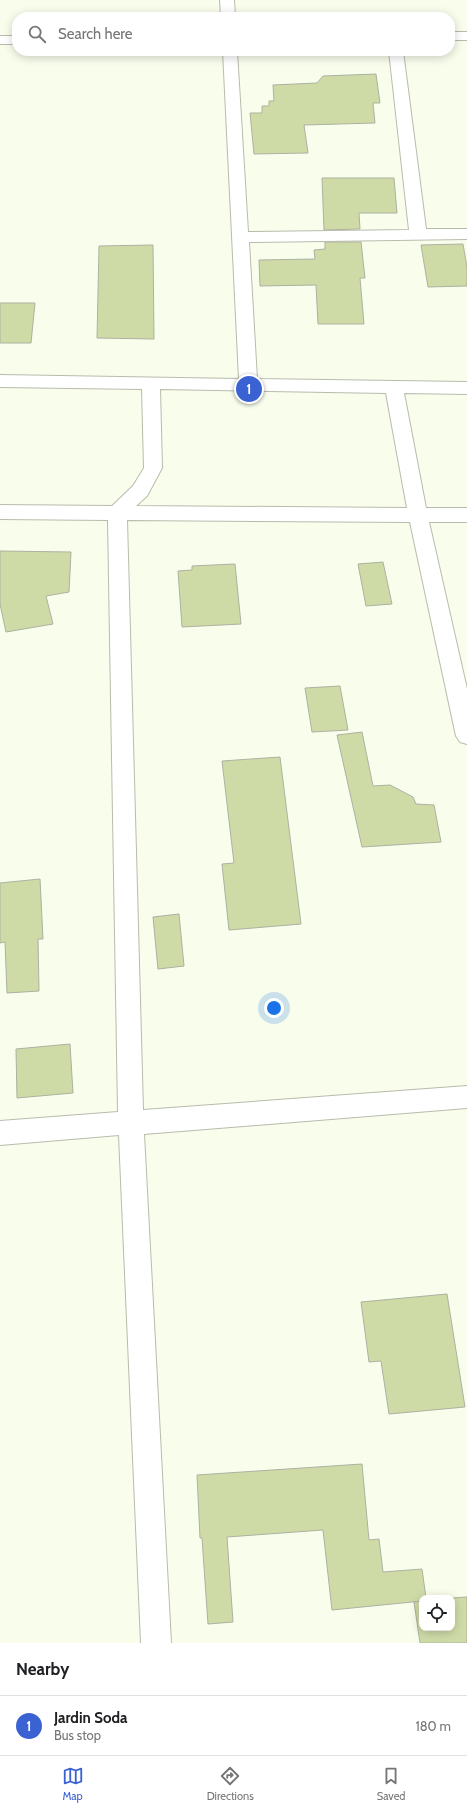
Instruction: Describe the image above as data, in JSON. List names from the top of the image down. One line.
{"page":{"search":"Search here","pins":"1","heading":"Nearby","list":[{"mark":"1","name":"Jardin Soda","note":"Bus stop","value":"180 m"}],"nav":["Map","Directions","Saved"]}}
